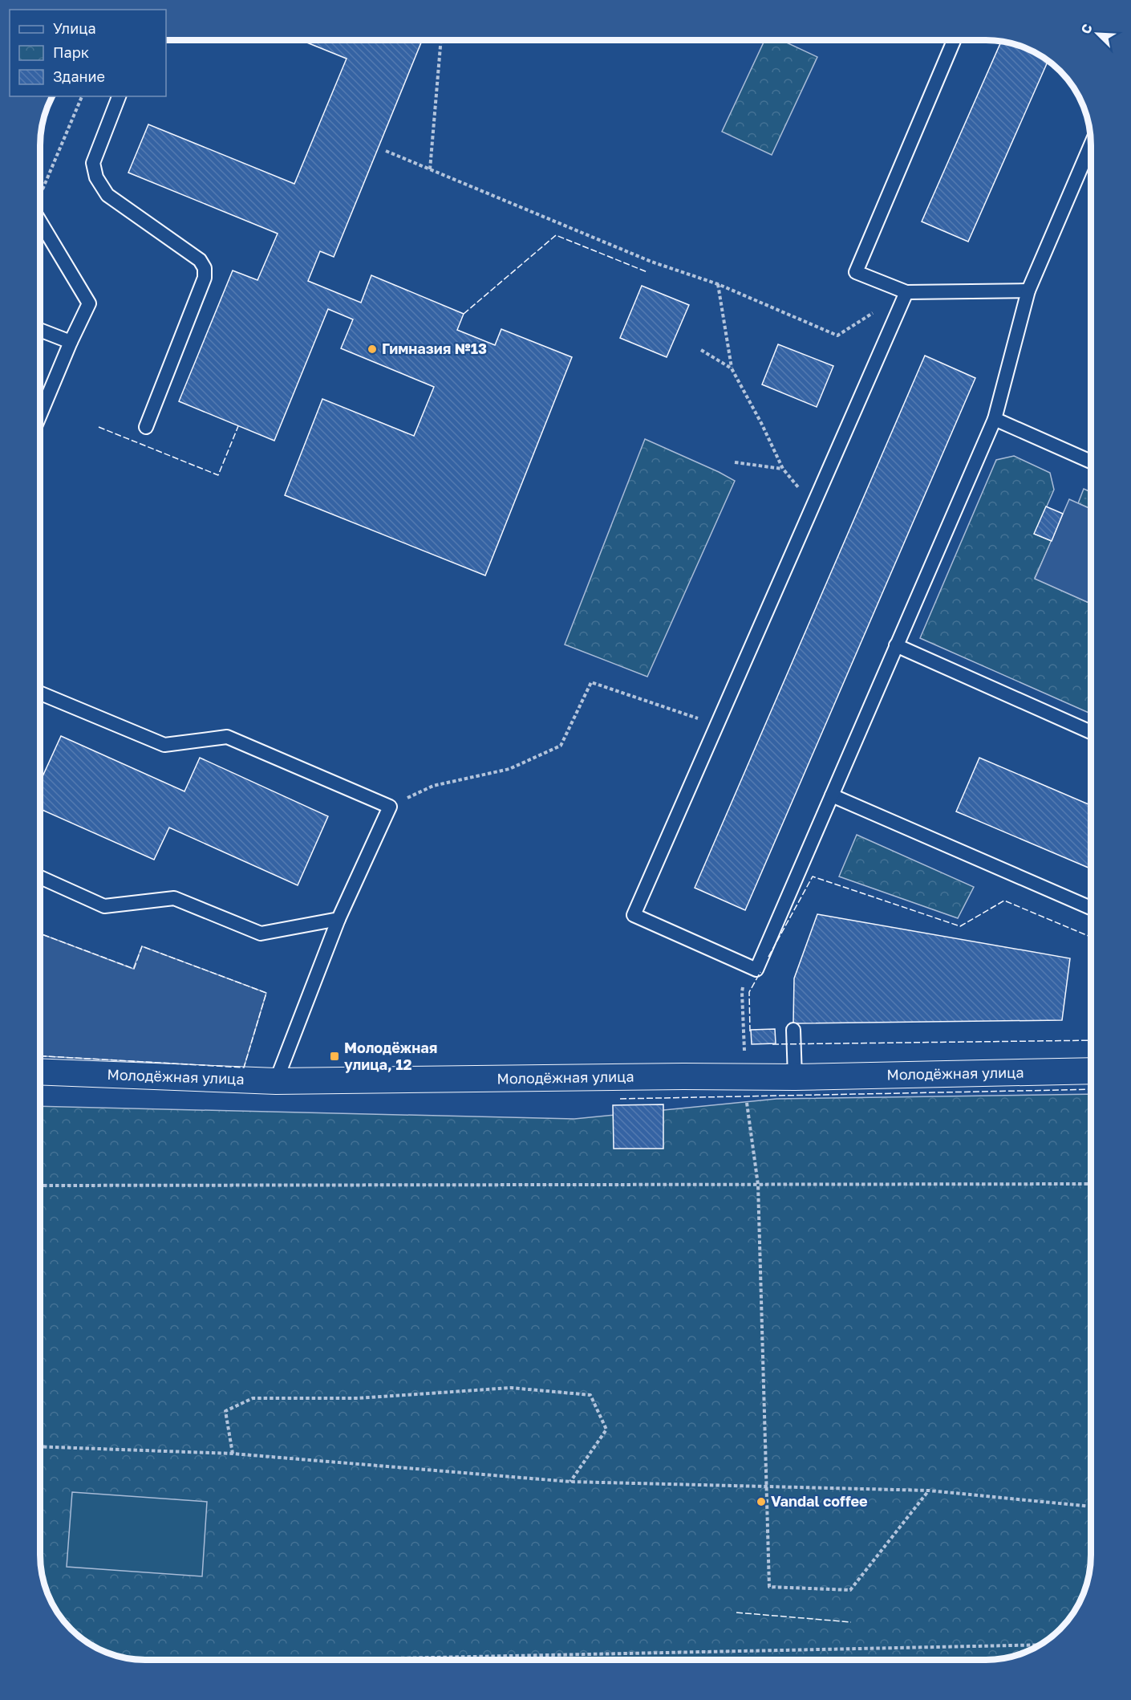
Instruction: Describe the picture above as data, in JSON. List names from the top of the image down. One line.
{"streets":{"street":["Молодёжная улица"]},"places":{"other":["Гимназия №13","Vandal coffee"],"transit":["Молодёжная улица, 12"]},"legend":["Улица","Парк","Здание"],"north":"top left"}
